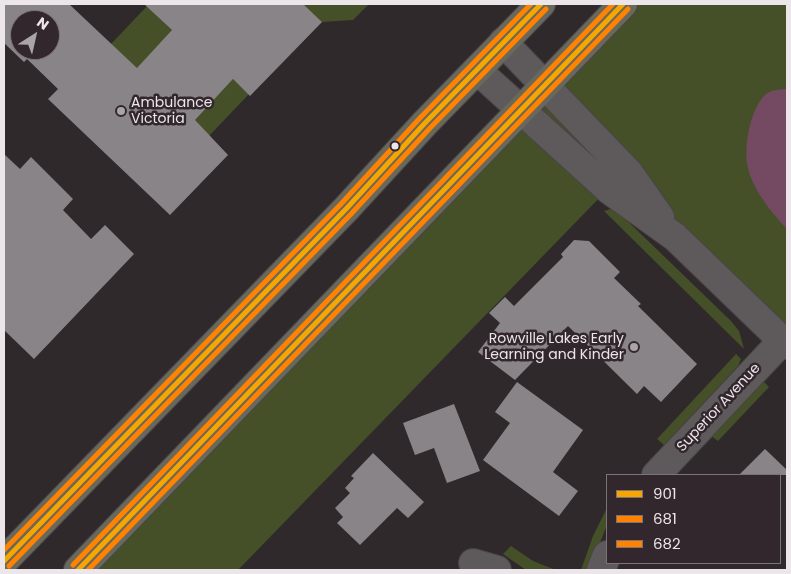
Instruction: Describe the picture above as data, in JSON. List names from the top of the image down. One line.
{"streets":{"street":["Superior Avenue"]},"places":["Ambulance Victoria","Rowville Lakes Early Learning and Kinder"],"lines":["transit line 901","transit line 682","transit line 681"],"legend":["901","681","682"],"north":"top right"}
